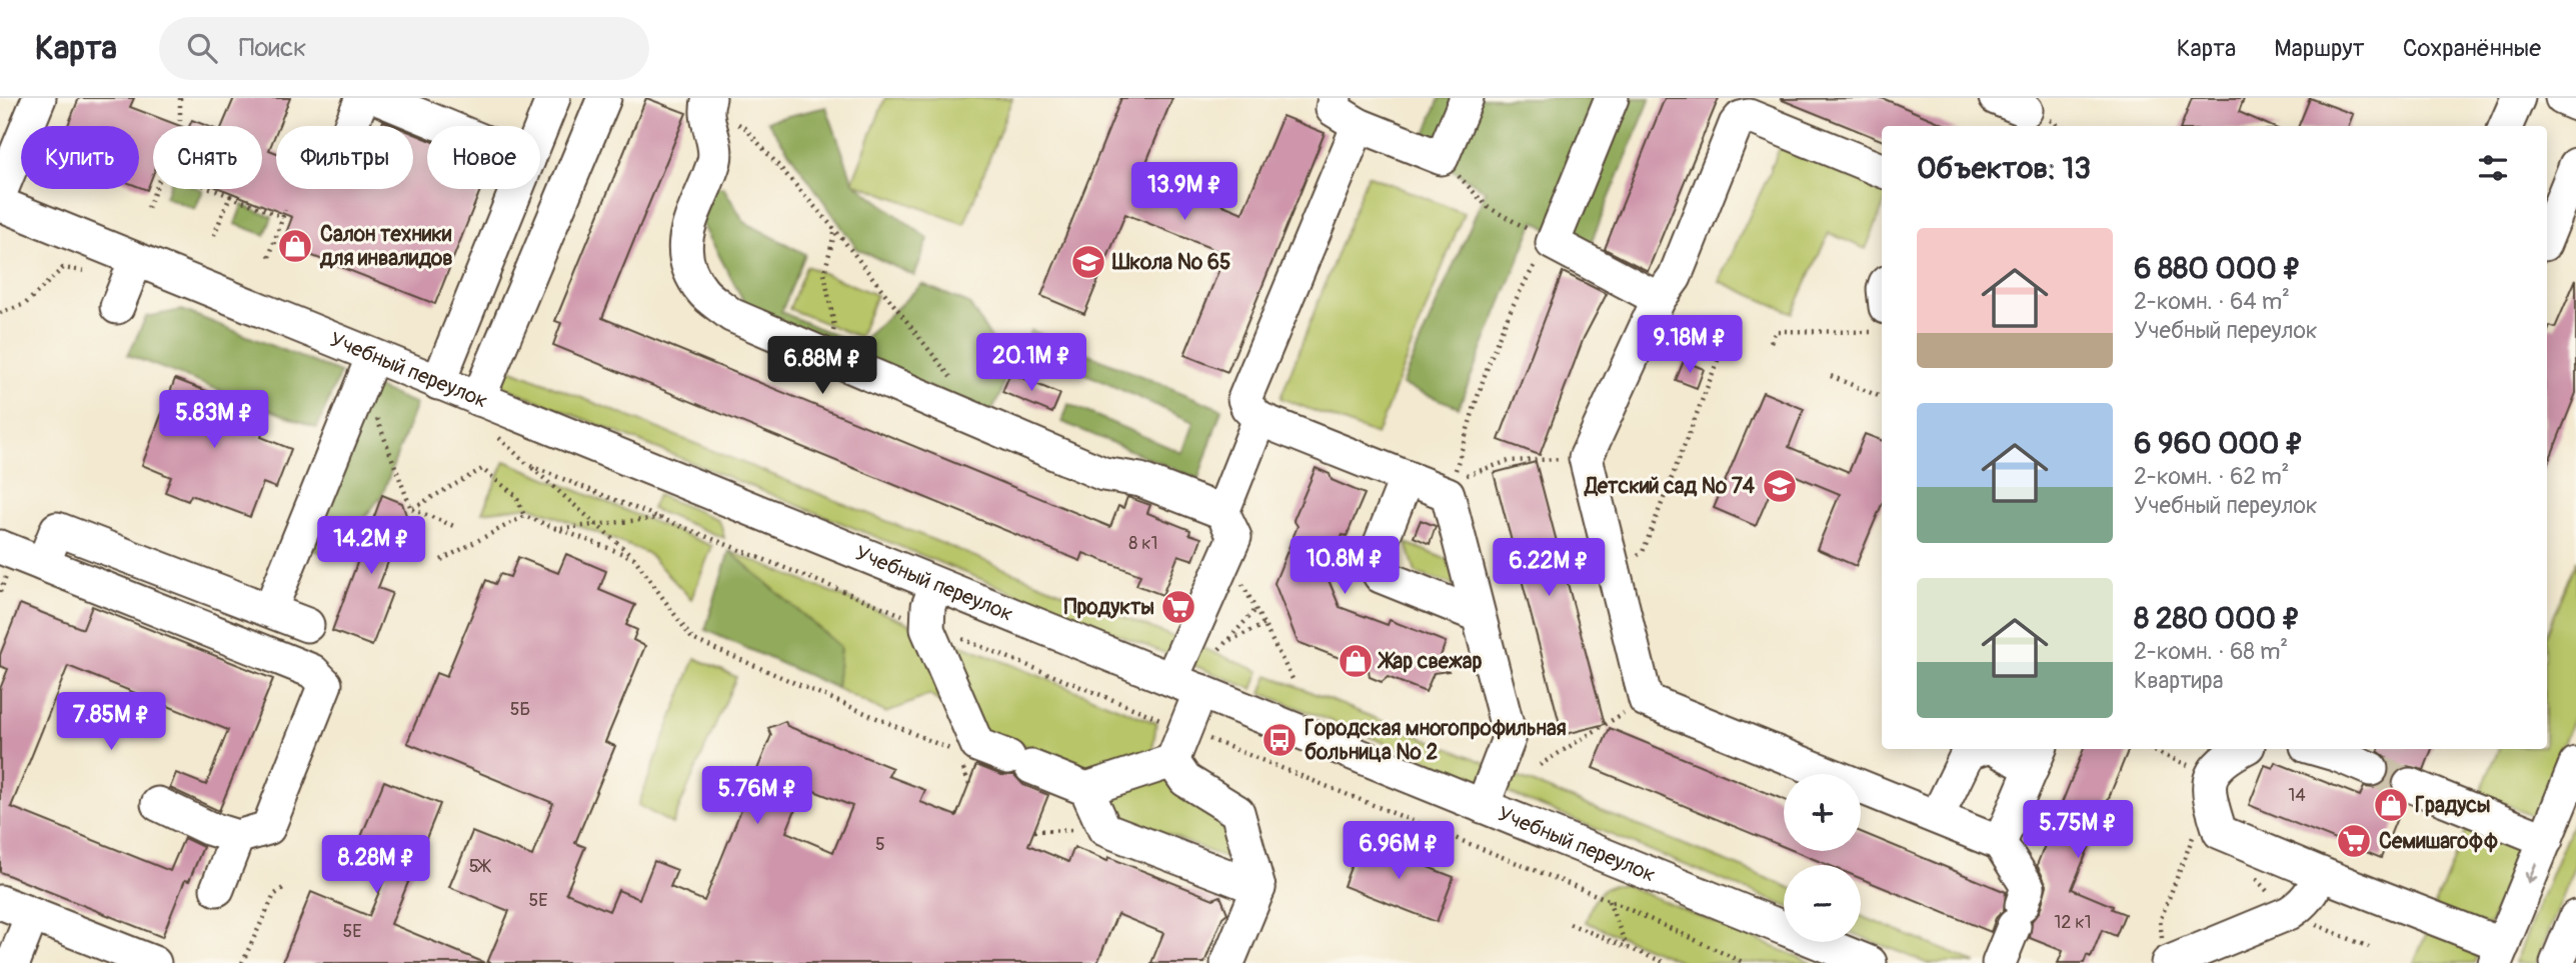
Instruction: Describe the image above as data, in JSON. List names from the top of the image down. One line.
{"streets":{"street":["Учебный переулок"]},"places":{"shop":["Салон техники для инвалидов","Жар свежар","Градусы"],"school or university":["Школа № 65","Детский сад № 74"],"supermarket":["Продукты","Семишагофф"],"bus stop":["Городская многопрофильная больница № 2"]},"house_numbers":["8 к1","5Б","14","5","5Ж","5Е","12 к1","5Е"],"page":{"header":"Карта","search":"Поиск","nav":["Карта","Маршрут","Сохранённые"],"chip":["Купить","Снять","Фильтры","Новое"],"heading":"Объектов: 13","price":["13.9M ₽","9.18M ₽","20.1M ₽","6.88M ₽","5.83M ₽","14.2M ₽","10.8M ₽","6.22M ₽","7.85M ₽","5.76M ₽","5.75M ₽","6.96M ₽","8.28M ₽"],"list":[{"name":"6 880 000 ₽","note":"2-комн. · 64 m² · Учебный переулок"},{"name":"6 960 000 ₽","note":"2-комн. · 62 m² · Учебный переулок"},{"name":"8 280 000 ₽","note":"2-комн. · 68 m² · Квартира"}],"map_buttons":["+","−"]}}
